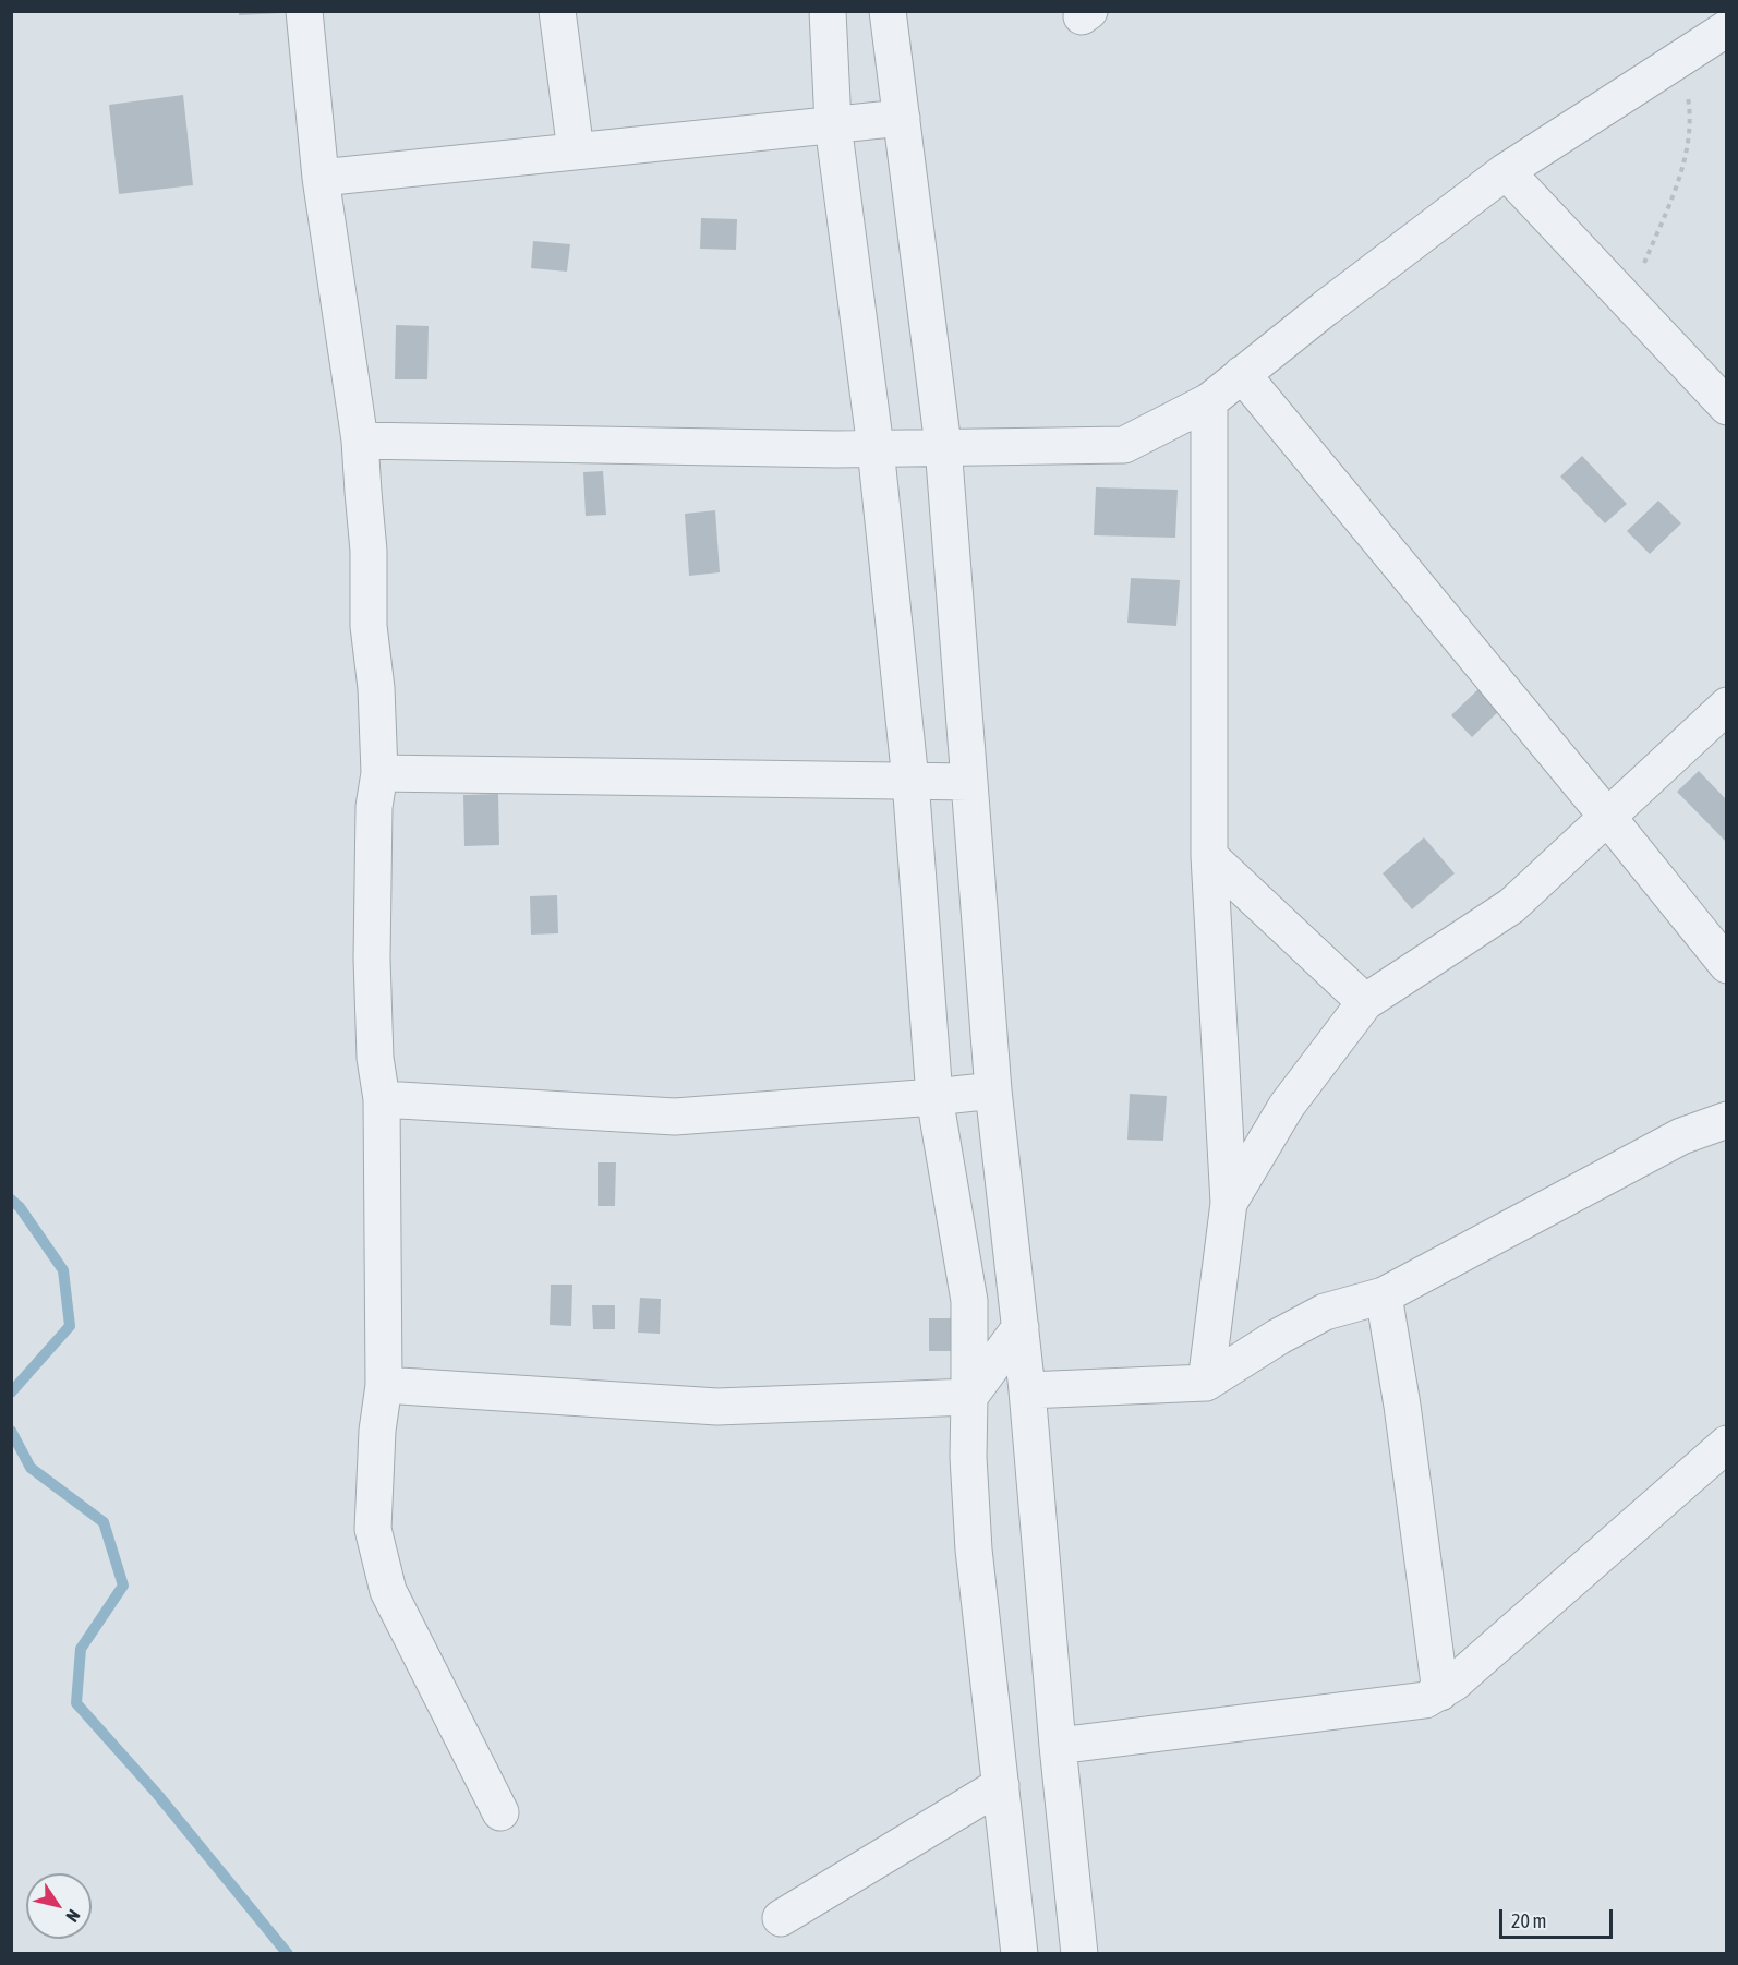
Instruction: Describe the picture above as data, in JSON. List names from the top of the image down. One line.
{"scale_bar":"20 m","north":"bottom right"}
